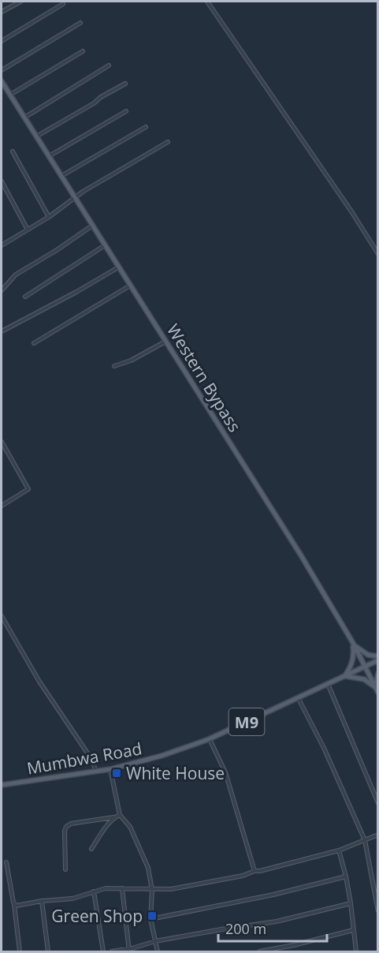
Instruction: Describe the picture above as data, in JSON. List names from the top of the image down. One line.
{"streets":{"main road":["Western Bypass","M9","Mumbwa Road"]},"crossings":[["Western Bypass","Mumbwa Road"]],"places":{"transit":["White House","Green Shop"]},"scale_bar":"200 m"}
